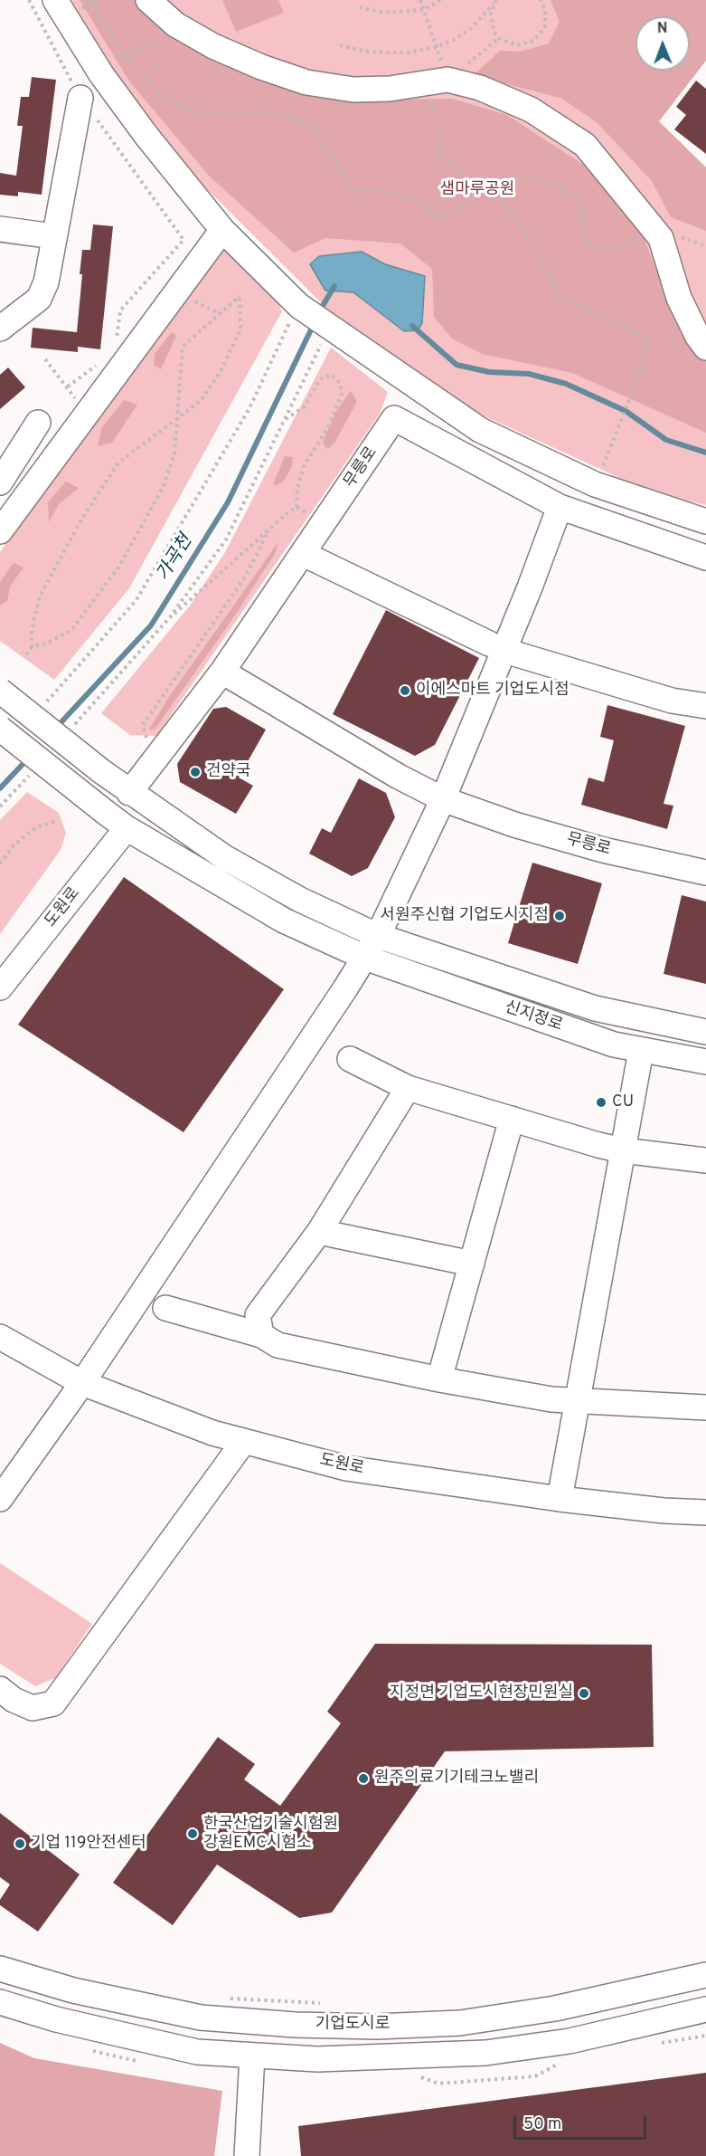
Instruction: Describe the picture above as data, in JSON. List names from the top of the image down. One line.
{"streets":{"street":["무릉로","도원로","신지정로","기업도시로"]},"crossings":[["도원로","신지정로"]],"water":["가곡천"],"parks":["샘마루공원"],"places":["이에스마트 기업도시점","건약국","서원주신협 기업도시지점","CU","지정면 기업도시현장민원실","원주의료기기테크노밸리","한국산업기술시험원 강원EMC시험소","기업 119안전센터"],"scale_bar":"50 m","north":"top"}
